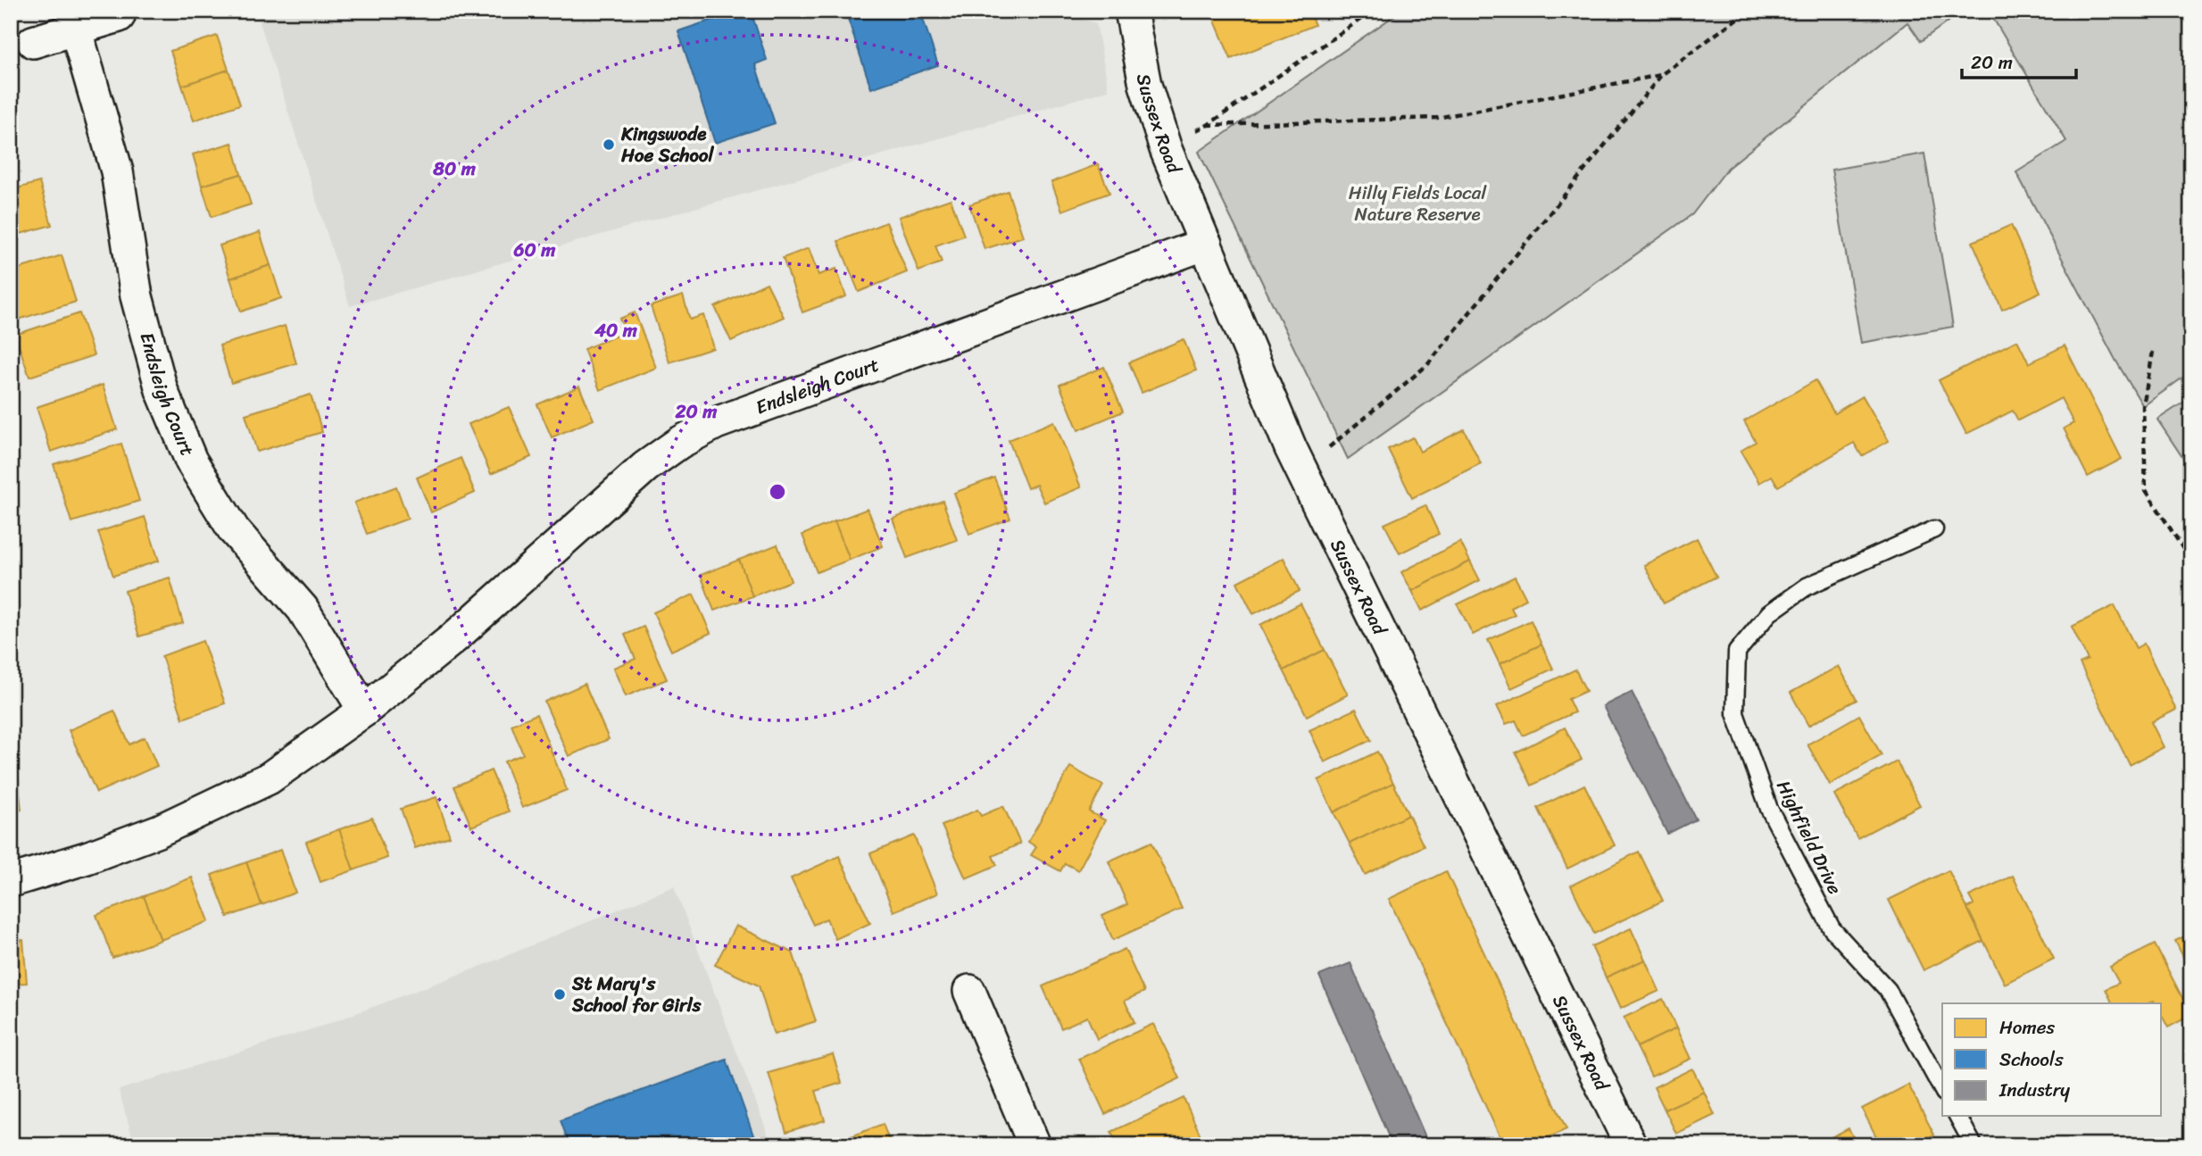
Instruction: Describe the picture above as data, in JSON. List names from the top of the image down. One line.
{"streets":{"street":["Sussex Road","Endsleigh Court"],"lane":["Highfield Drive"]},"crossings":[["Sussex Road","Endsleigh Court"]],"parks":["Hilly Fields Local Nature Reserve"],"places":["Kingswode Hoe School","St Mary's School for Girls"],"legend":["Homes","Schools","Industry"],"scale_bar":"20 m","rings":["80 m","60 m","40 m","20 m"]}
